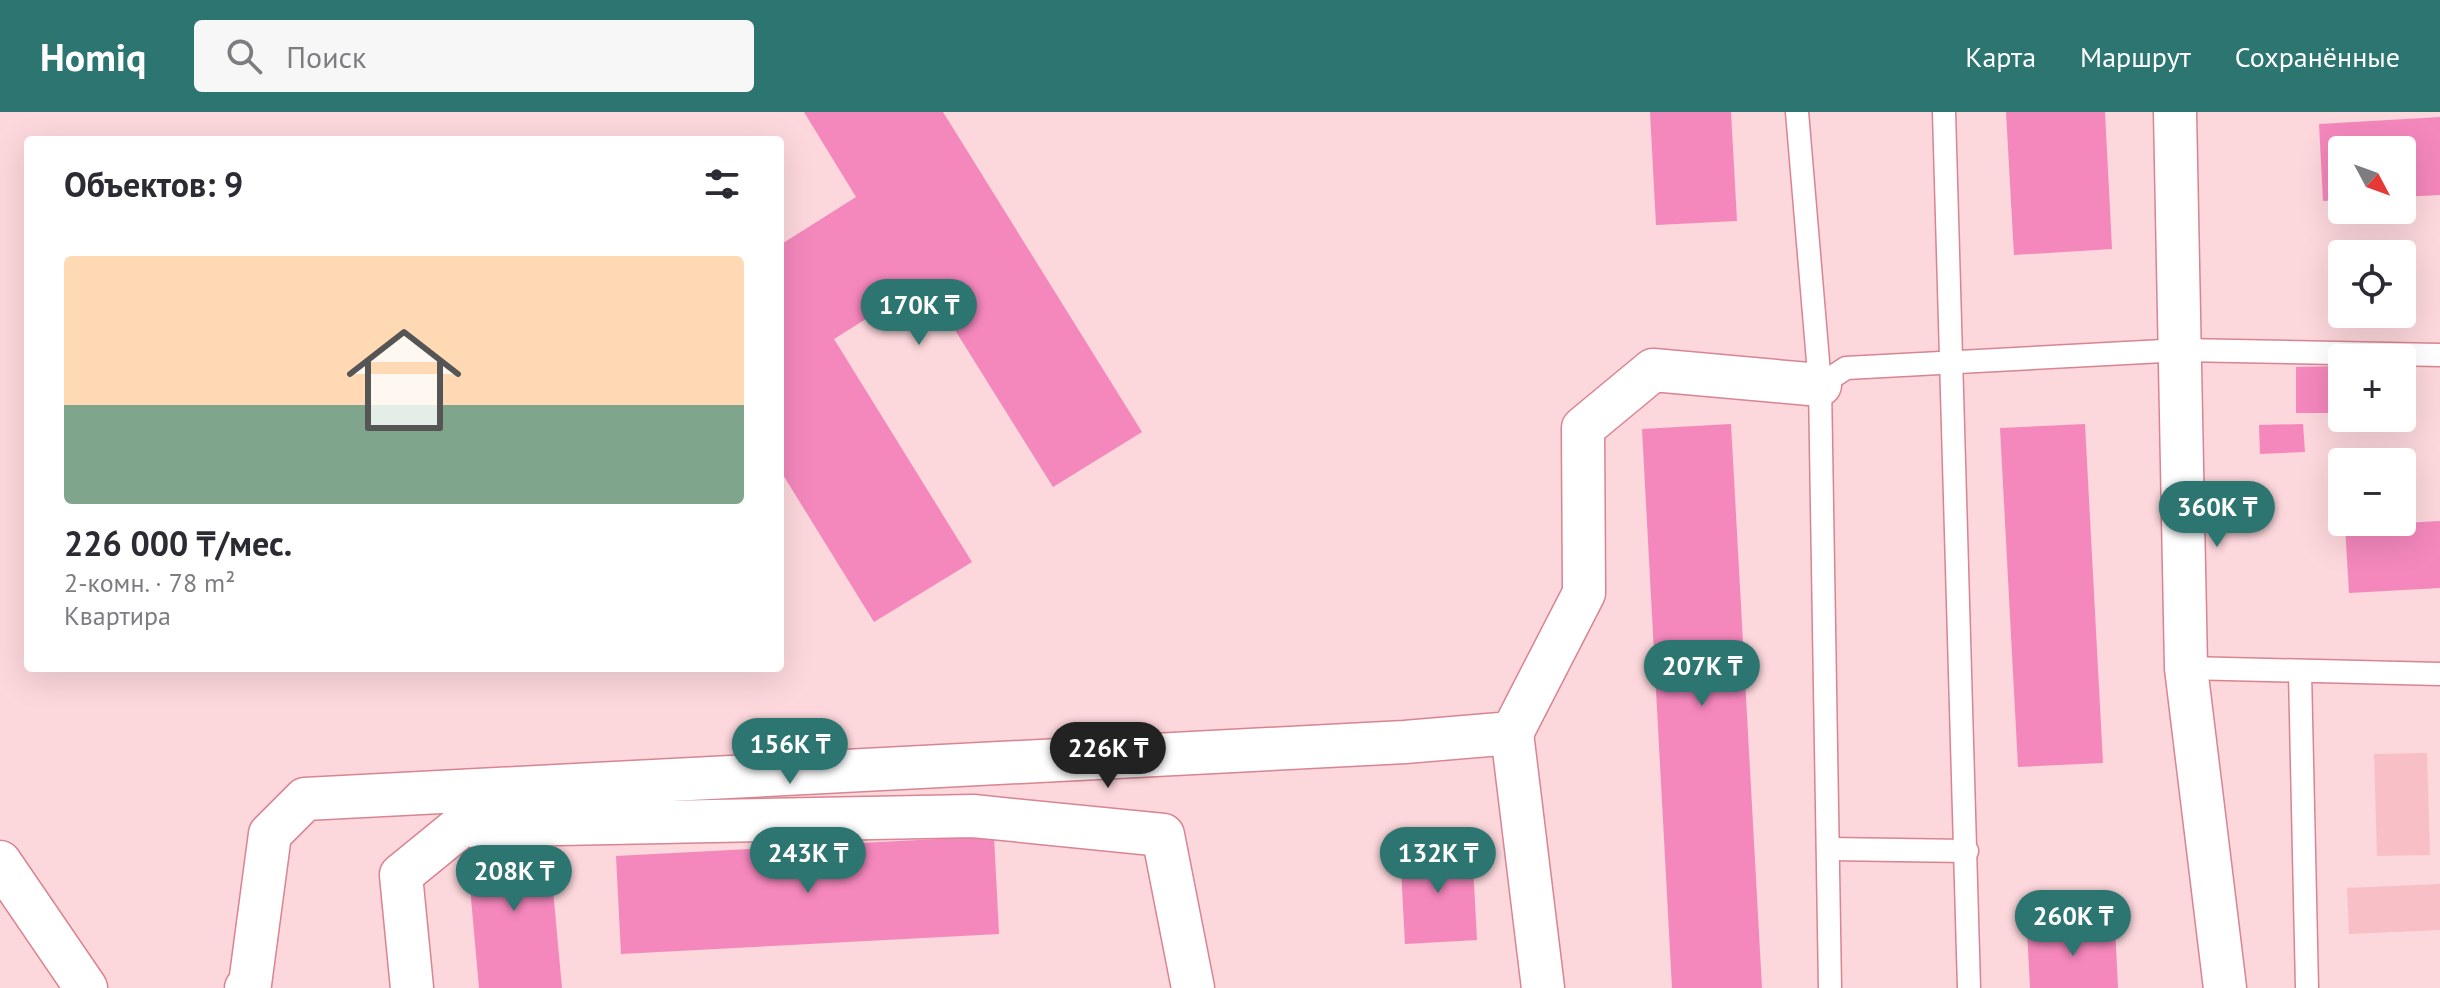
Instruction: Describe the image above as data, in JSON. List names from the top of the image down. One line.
{"north":"bottom right","page":{"header":"Homiq","search":"Поиск","nav":["Карта","Маршрут","Сохранённые"],"map_buttons":["+","−"],"heading":"Объектов: 9","list":[{"name":"226 000 ₸/мес.","note":"2-комн. · 78 m² · Квартира"}],"price":["170K ₸","360K ₸","207K ₸","156K ₸","226K ₸","243K ₸","132K ₸","208K ₸","260K ₸"]}}
